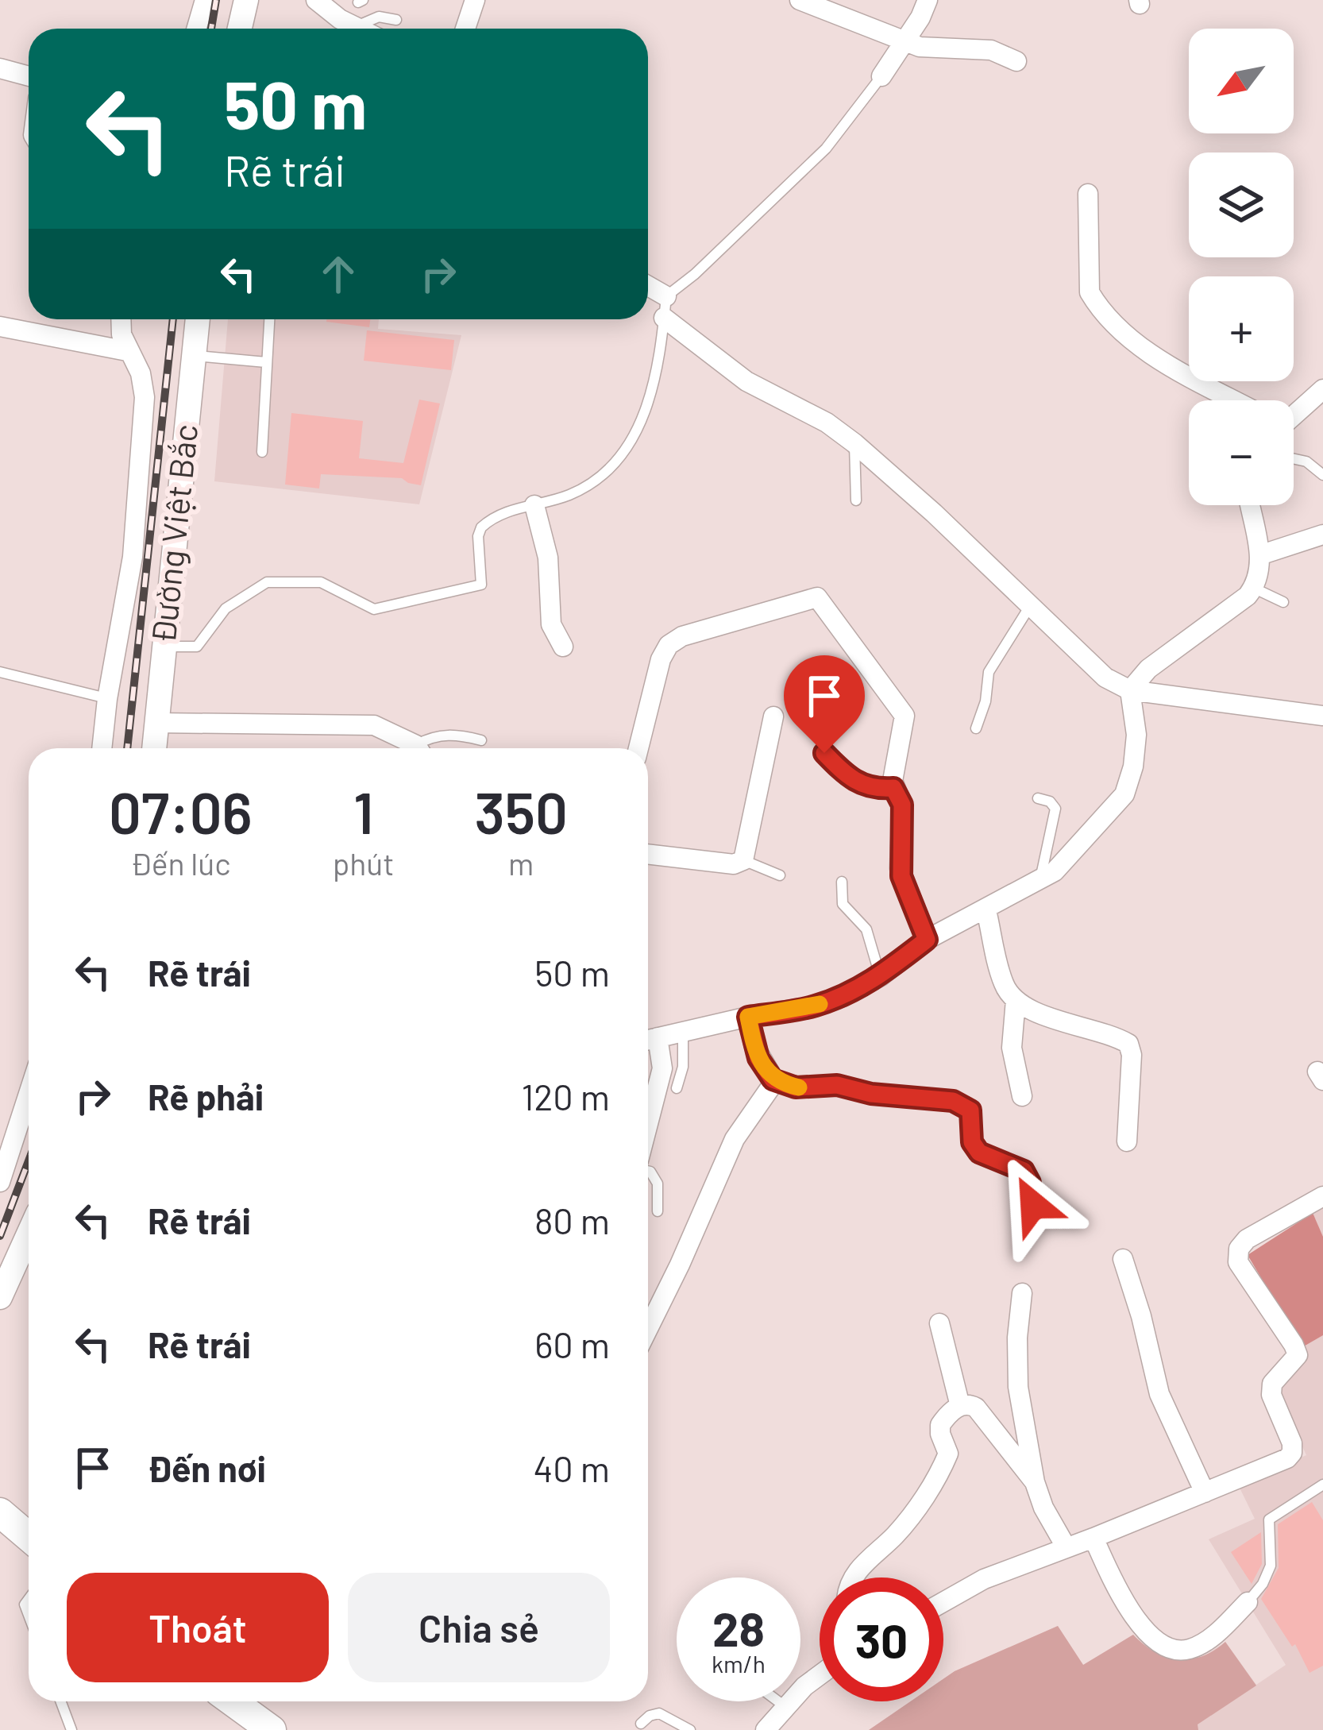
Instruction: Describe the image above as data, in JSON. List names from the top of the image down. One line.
{"streets":{"street":["Đường Việt Bắc"]},"north":"bottom left","page":{"map_buttons":["+","−"],"turn":["50 m","Rẽ trái"],"eta":["07:06","Đến lúc","1","phút","350","m"],"list":[{"name":"Rẽ trái","value":"50 m"},{"name":"Rẽ phải","value":"120 m"},{"name":"Rẽ trái","value":"80 m"},{"name":"Rẽ trái","value":"60 m"},{"name":"Đến nơi","value":"40 m"}],"buttons":["Thoát","Chia sẻ"],"speed":"28 km/h","limit":"30"}}
